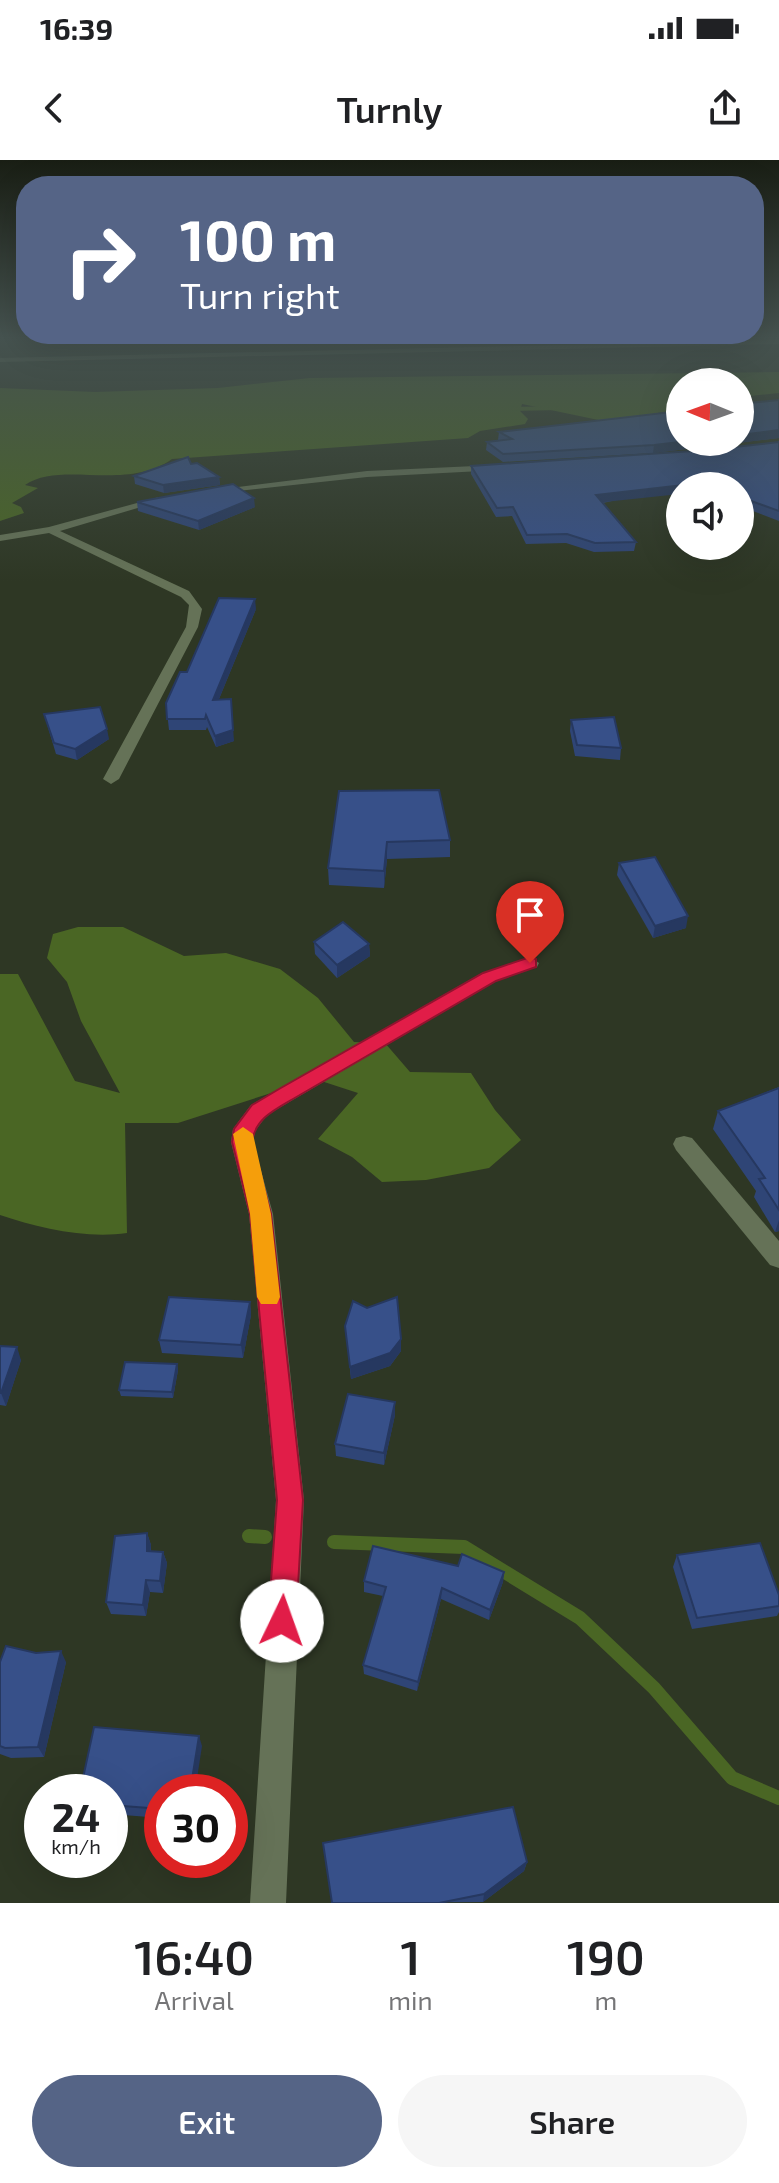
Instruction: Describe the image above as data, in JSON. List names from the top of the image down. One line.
{"north":"left","page":{"status":"16:39","header":"Turnly","turn":["100 m","Turn right"],"speed":"24 km/h","limit":"30","eta":["16:40","Arrival","1","min","190","m"],"buttons":["Exit","Share"]}}
